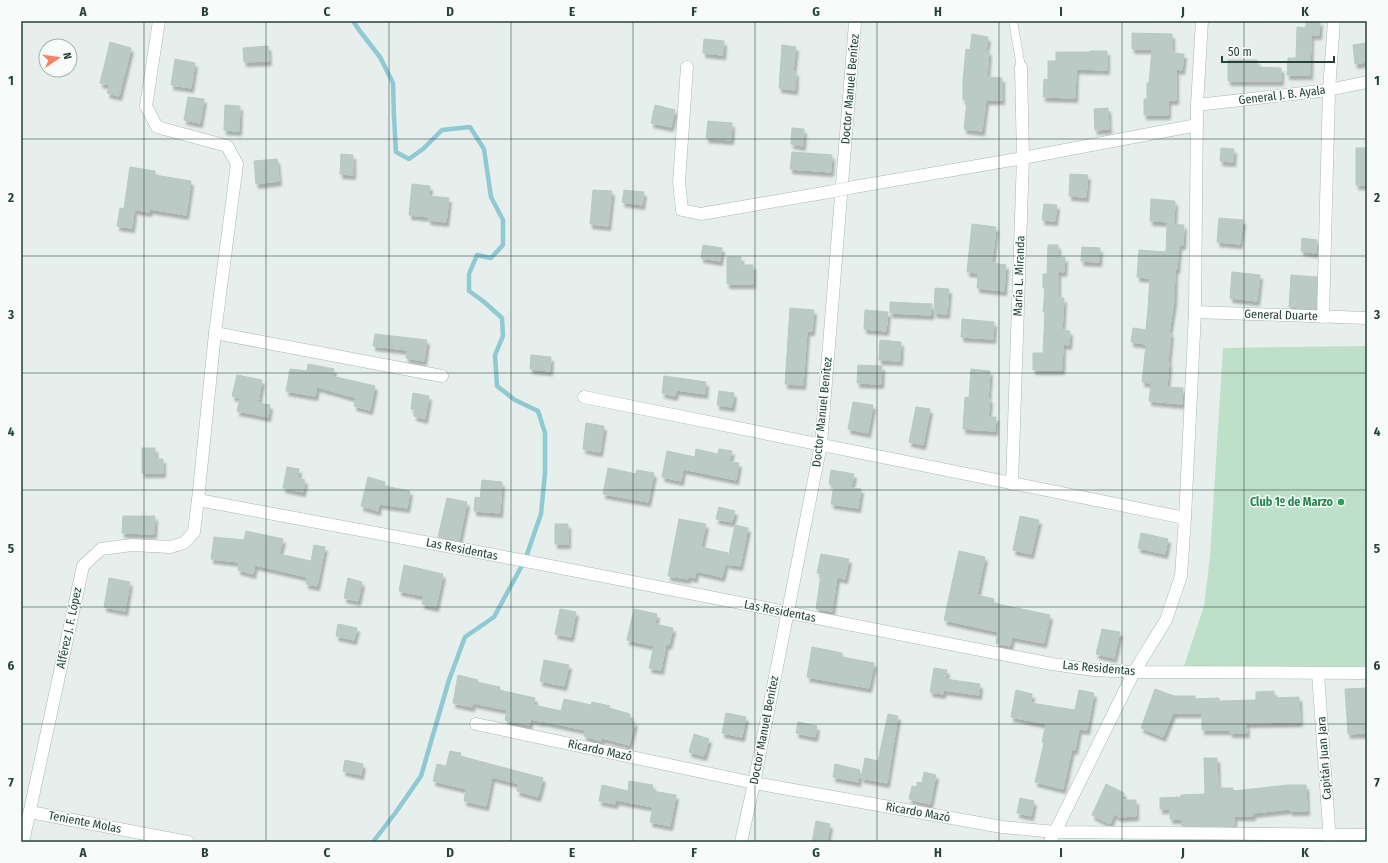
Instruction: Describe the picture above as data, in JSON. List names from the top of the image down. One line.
{"streets":{"street":["Doctor Manuel Benítez","General J. B. Ayala","María L. Miranda","General Duarte","Las Residentas","Alférez J. F. López","Ricardo Mazó","Capitán Juan Jara","Teniente Molas"]},"crossings":[["Doctor Manuel Benítez","Las Residentas"],["Doctor Manuel Benítez","Ricardo Mazó"],["Las Residentas","Alférez J. F. López"],["Las Residentas","Capitán Juan Jara"],["Alférez J. F. López","Teniente Molas"],["Ricardo Mazó","Capitán Juan Jara"]],"places":["Club 1º de Marzo"],"scale_bar":"50 m","north":"right","grid":{"columns":["A","B","C","D","E","F","G","H","I","J","K"],"rows":["1","2","3","4","5","6","7"]}}
